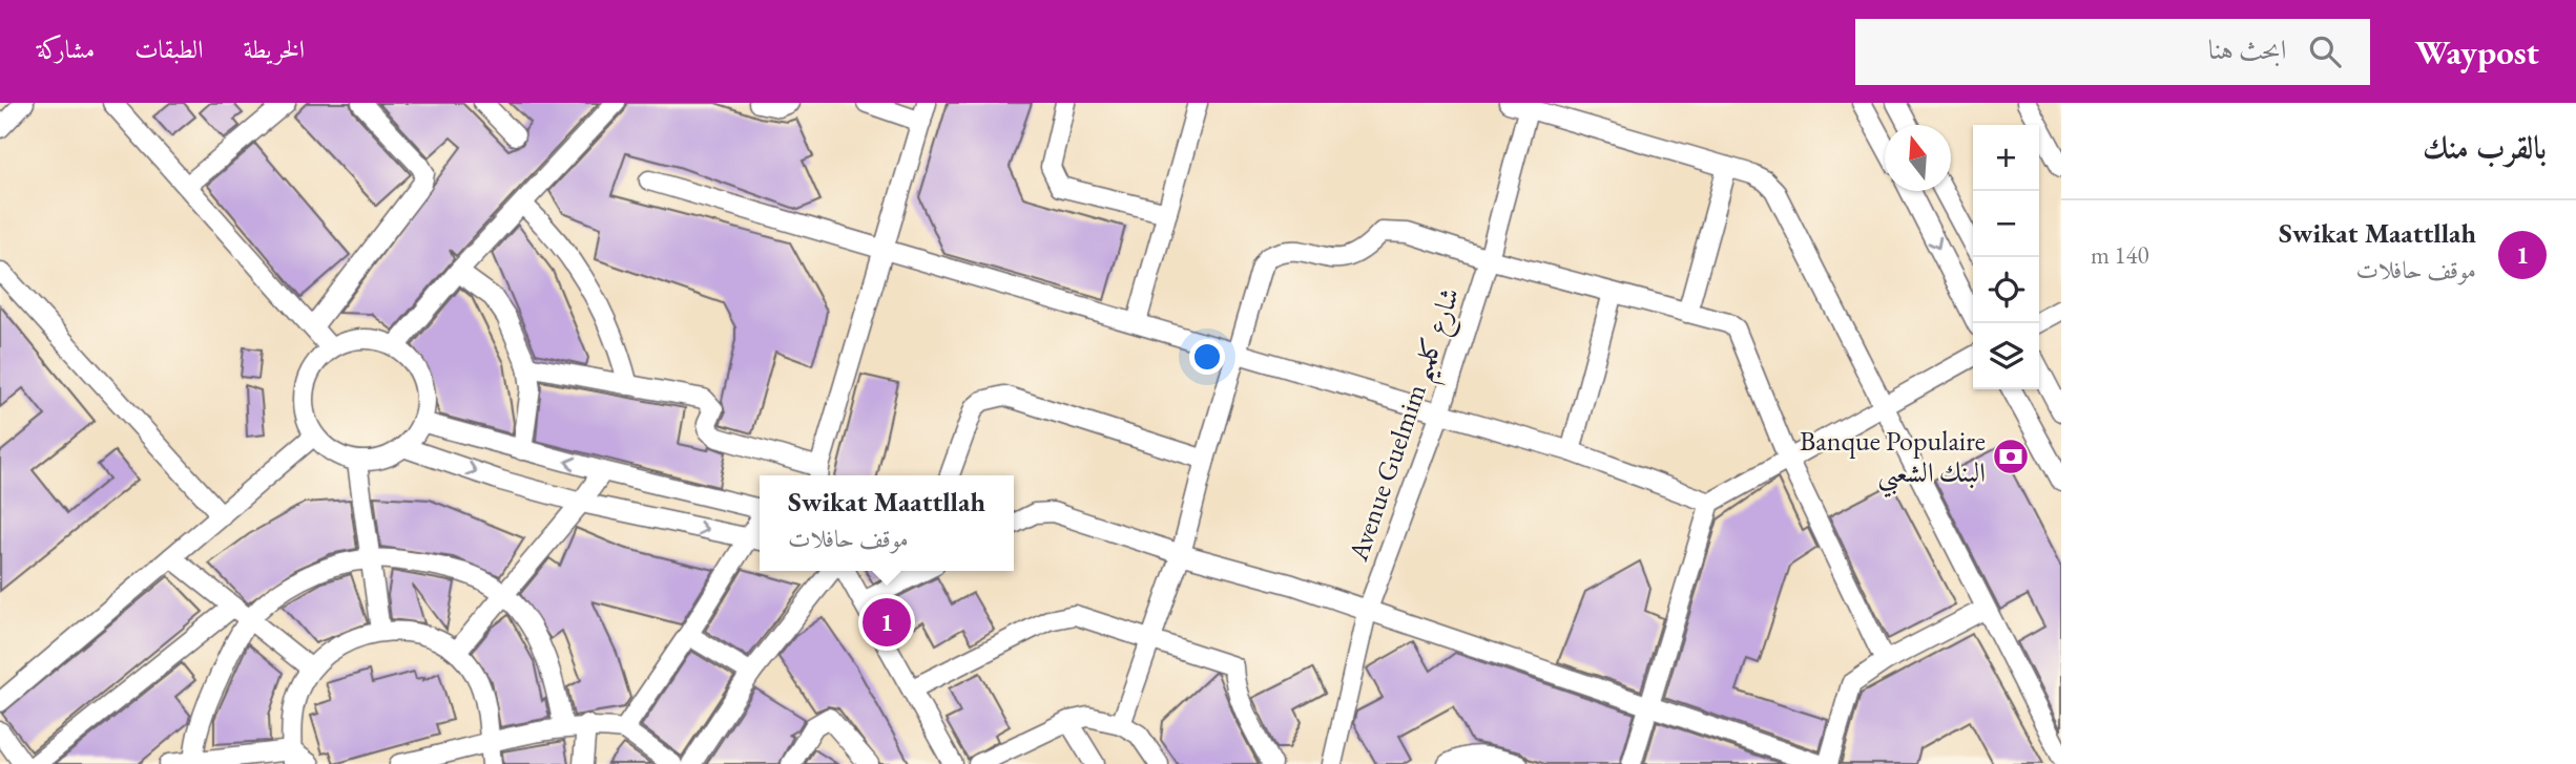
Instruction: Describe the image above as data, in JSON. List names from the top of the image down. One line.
{"streets":{"street":["Avenue Guelmim شارع كلميم"]},"places":{"bank":["Banque Populaire البنك الشعبي"]},"north":"top","page":{"header":"Waypost","search":"ابحث هنا","nav":["الخريطة","الطبقات","مشاركة"],"heading":"بالقرب منك","map_buttons":["+","−"],"list":[{"mark":"1","name":"Swikat Maattllah","note":"موقف حافلات","value":"140 m"}],"popup":["Swikat Maattllah","موقف حافلات"],"pins":"1"}}
